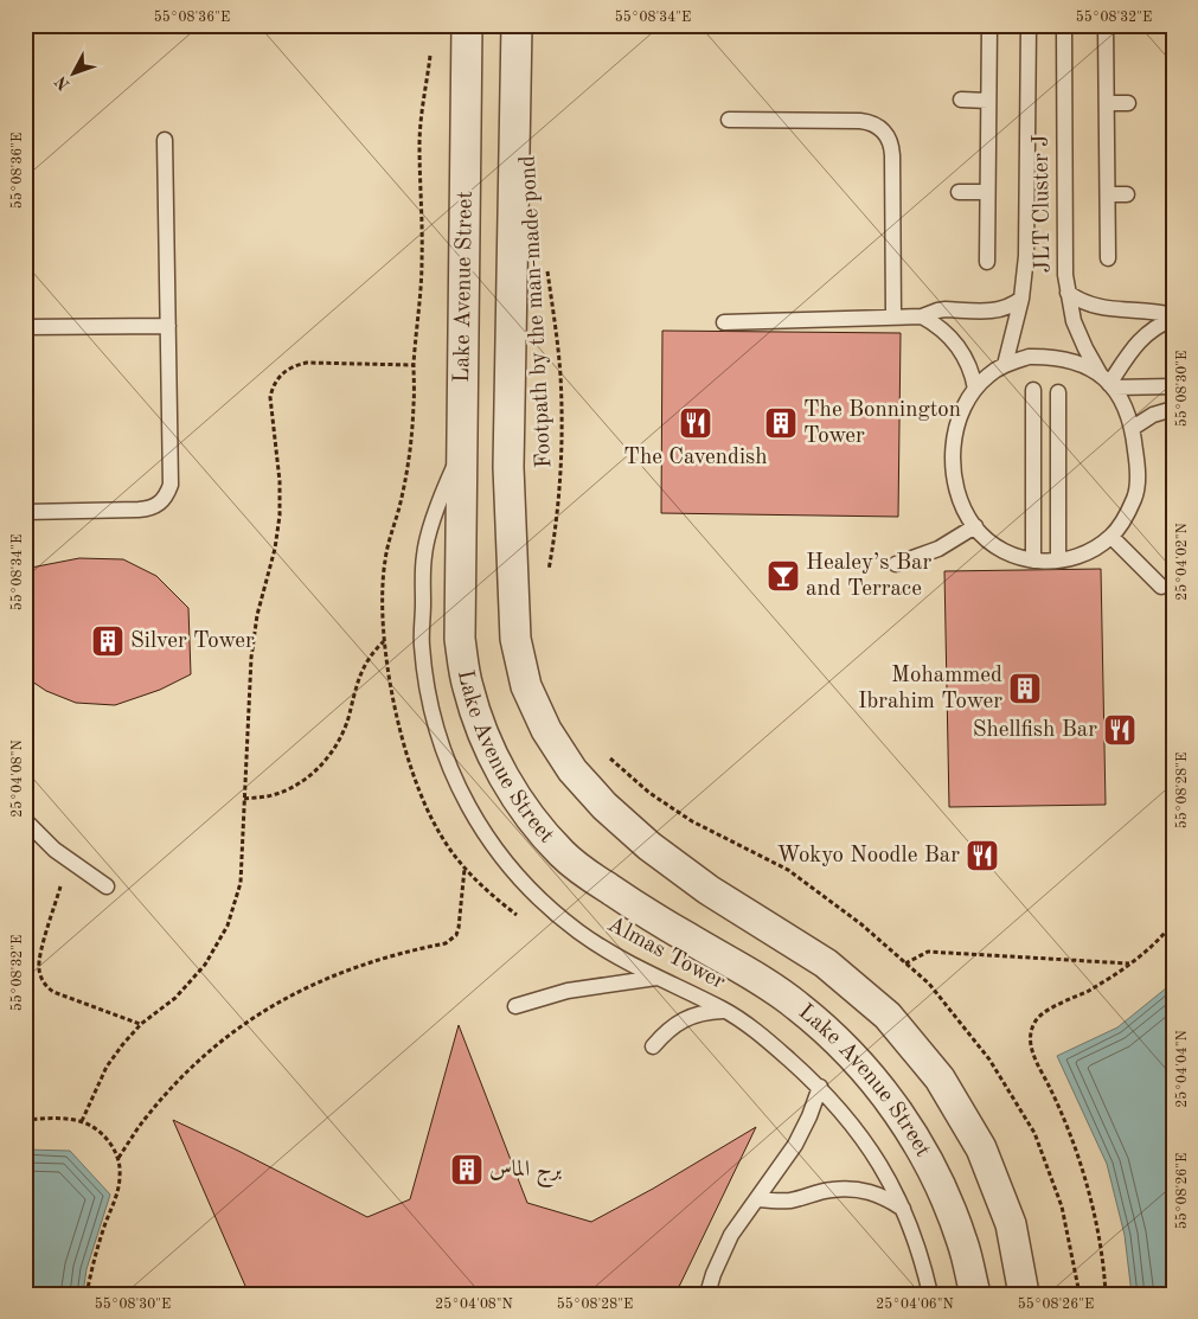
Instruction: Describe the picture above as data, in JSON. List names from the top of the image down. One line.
{"streets":{"street":["Lake Avenue Street"],"lane":["JLT Cluster J","Almas Tower"],"path":["Footpath by the man-made pond"]},"crossings":[["Lake Avenue Street","Almas Tower"]],"places":{"restaurant":["The Cavendish","Shellfish Bar","Wokyo Noodle Bar"],"building":["The Bonnington Tower","Silver Tower","Mohammed Ibrahim Tower","برج الماس"],"bar":["Healey’s Bar and Terrace"]},"north":"bottom left","coordinates":["55°08'36\"E","55°08'34\"E","55°08'32\"E","55°08'30\"E","25°04'02\"N","25°04'08\"N","55°08'28\"E","25°04'04\"N","55°08'26\"E","25°04'06\"N"]}
